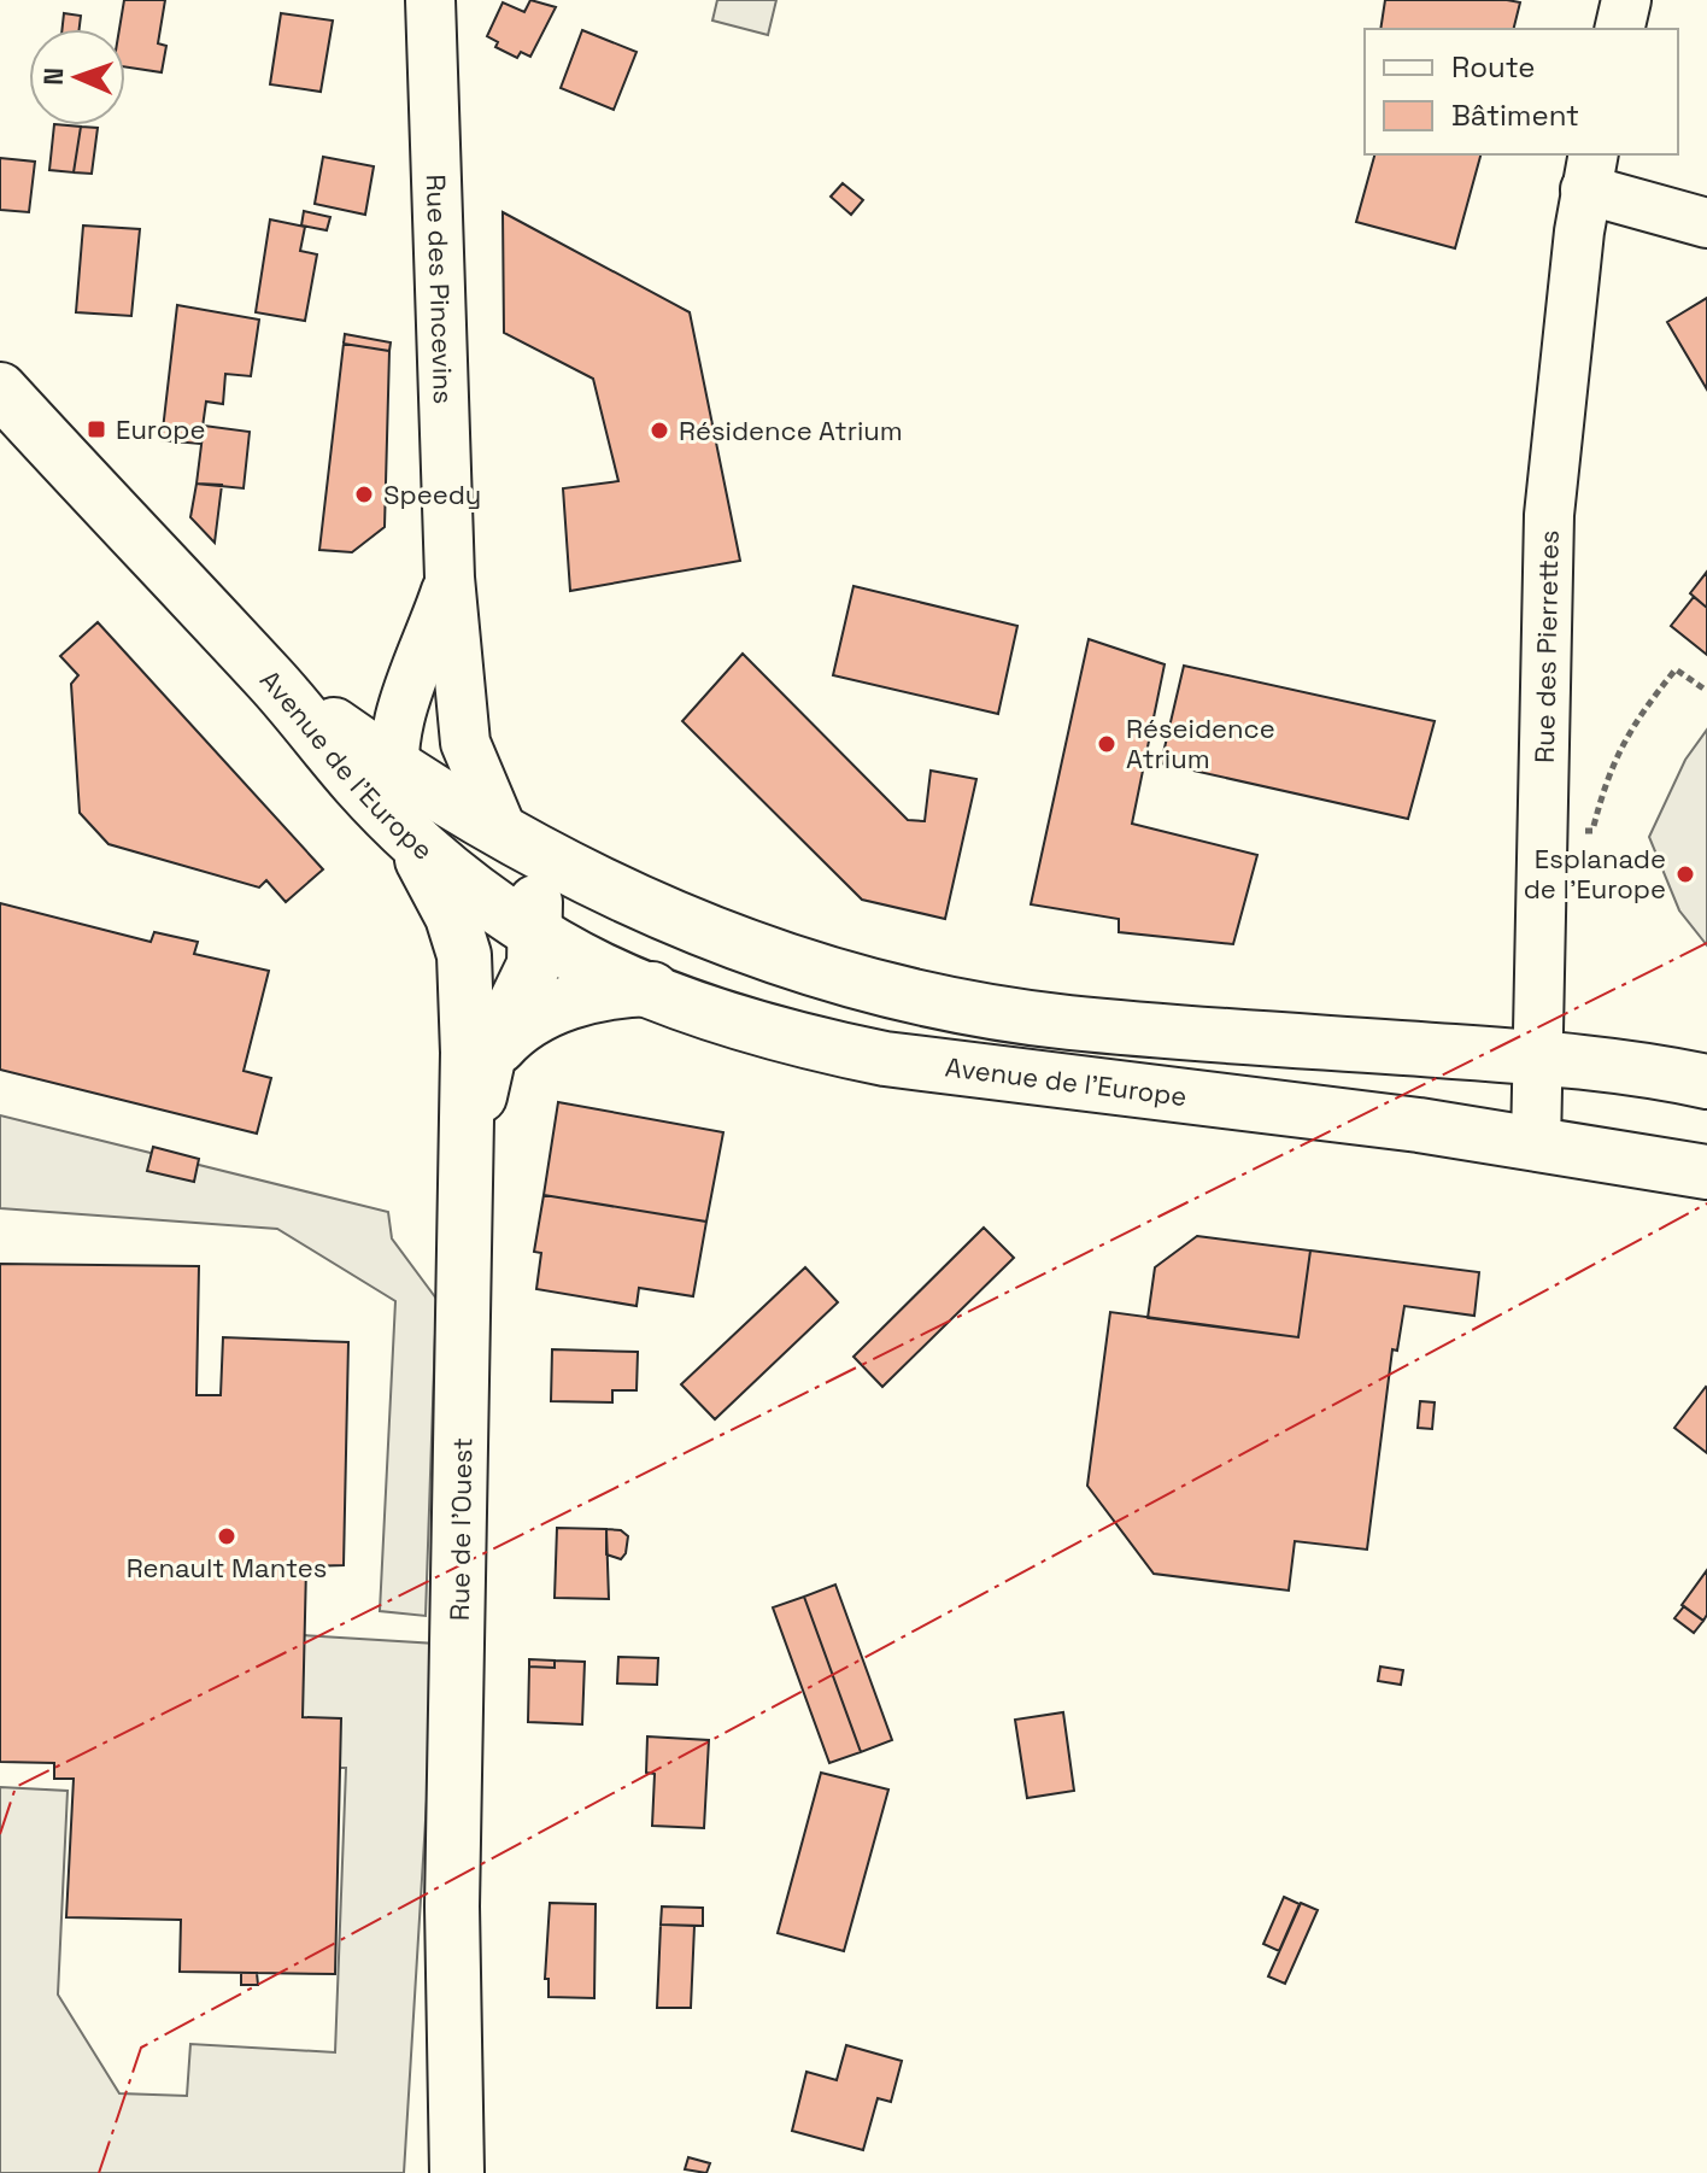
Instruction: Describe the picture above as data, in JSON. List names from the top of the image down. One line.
{"streets":{"main road":["Avenue de l'Europe","Rue de l'Ouest"],"street":["Rue des Pincevins","Rue des Pierrettes"]},"crossings":[["Rue des Pincevins","Avenue de l'Europe"],["Rue des Pierrettes","Avenue de l'Europe"]],"places":{"transit":["Europe"],"other":["Résidence Atrium","Speedy","Réseidence Atrium","Esplanade de l'Europe","Renault Mantes"]},"legend":["Route","Bâtiment"],"north":"left"}
